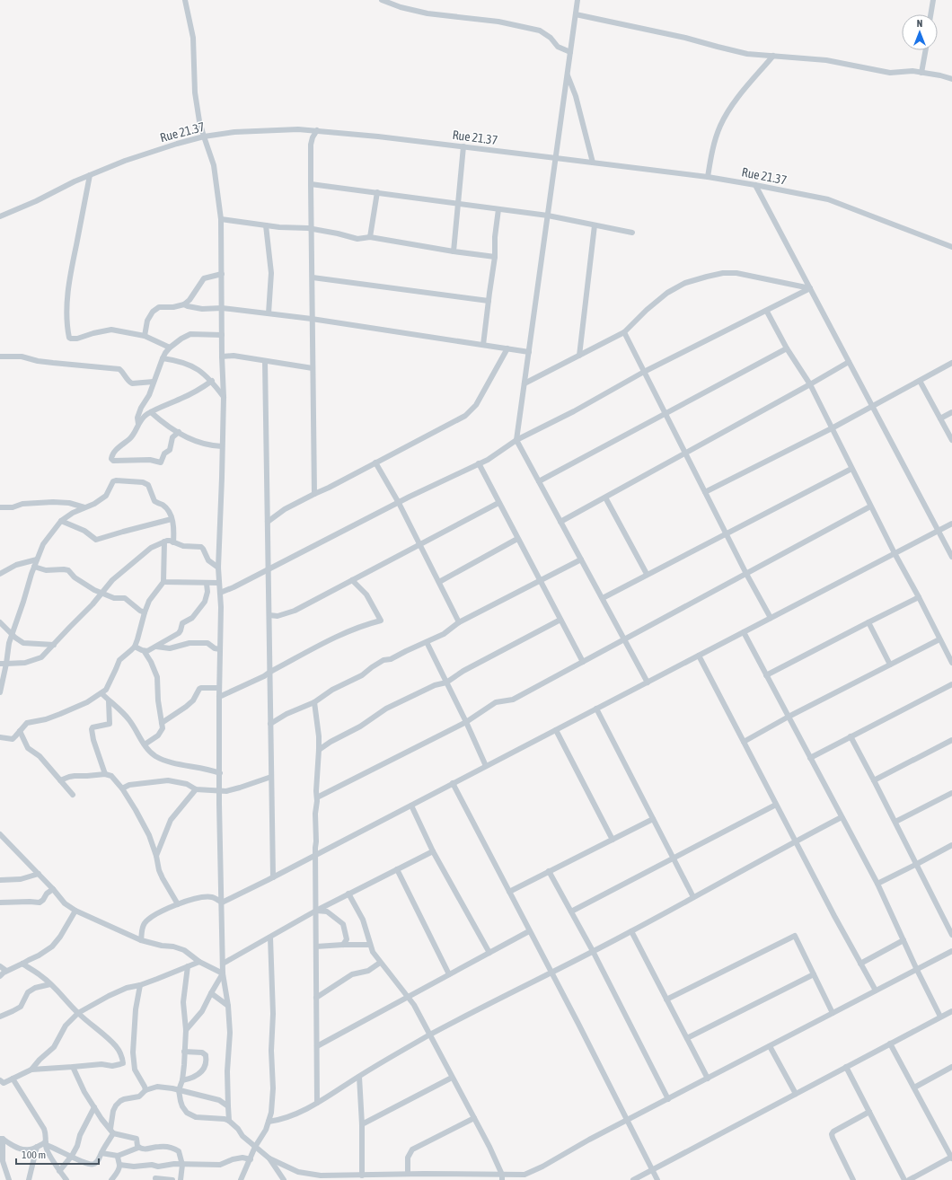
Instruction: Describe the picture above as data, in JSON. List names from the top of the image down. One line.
{"streets":{"street":["Rue 21.37"]},"scale_bar":"100 m","north":"top"}
